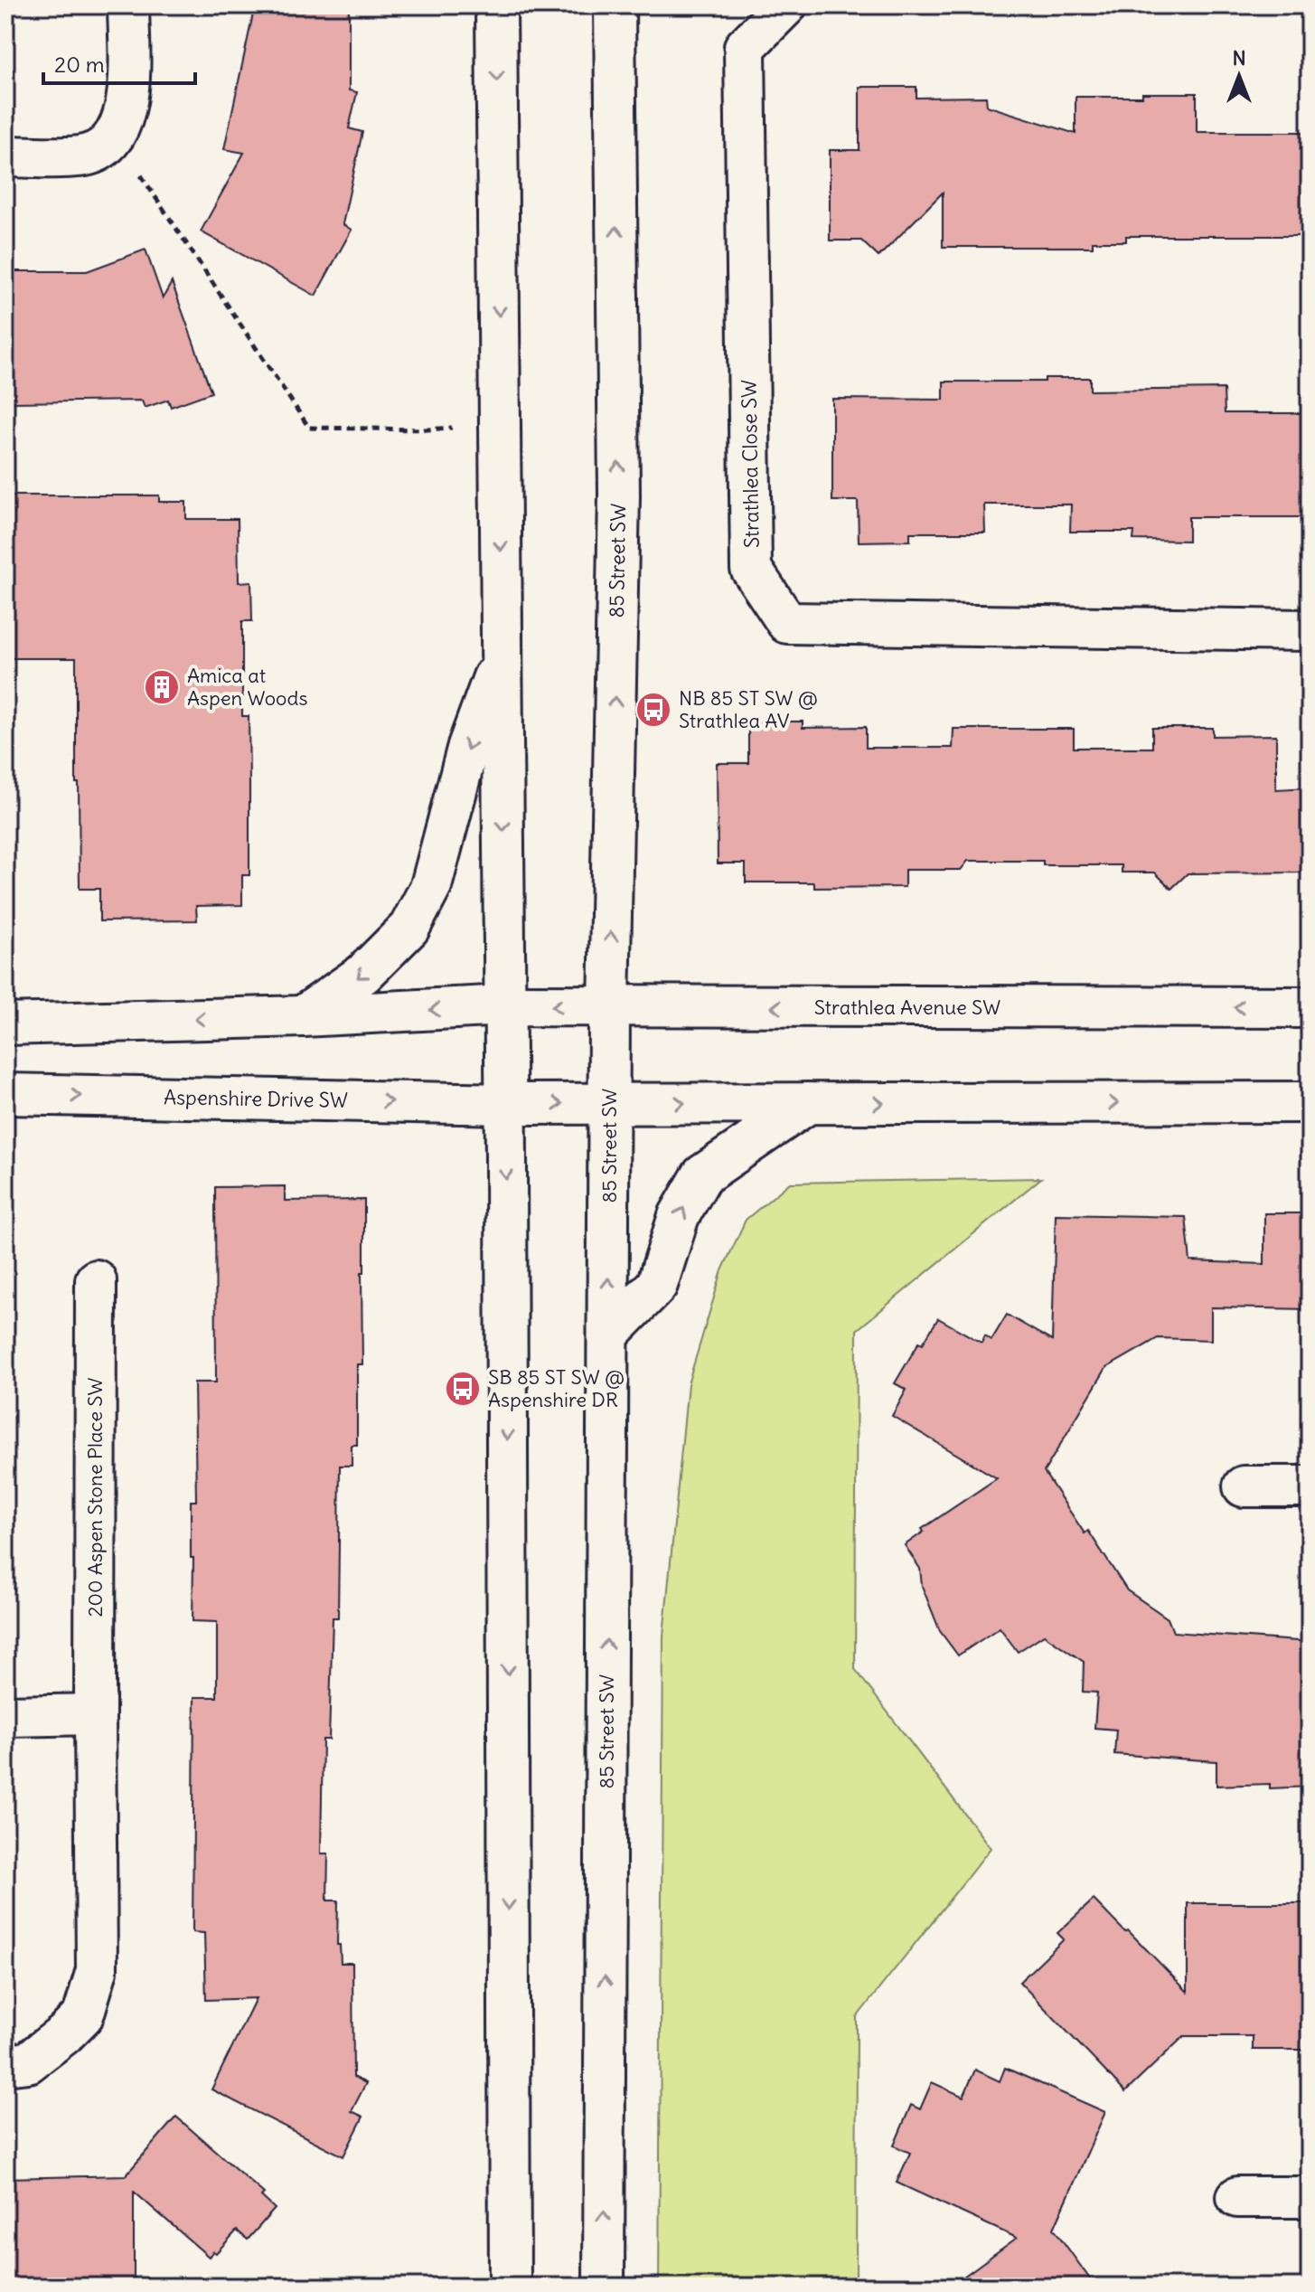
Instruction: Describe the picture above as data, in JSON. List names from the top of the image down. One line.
{"streets":{"main road":["Strathlea Close SW","85 Street SW","Strathlea Avenue SW","Aspenshire Drive SW","200 Aspen Stone Place SW"]},"crossings":[["85 Street SW","Strathlea Avenue SW"]],"places":{"building":["Amica at Aspen Woods"],"bus stop":["NB 85 ST SW @ Strathlea AV","SB 85 ST SW @ Aspenshire DR"]},"scale_bar":"20 m","north":"top"}
